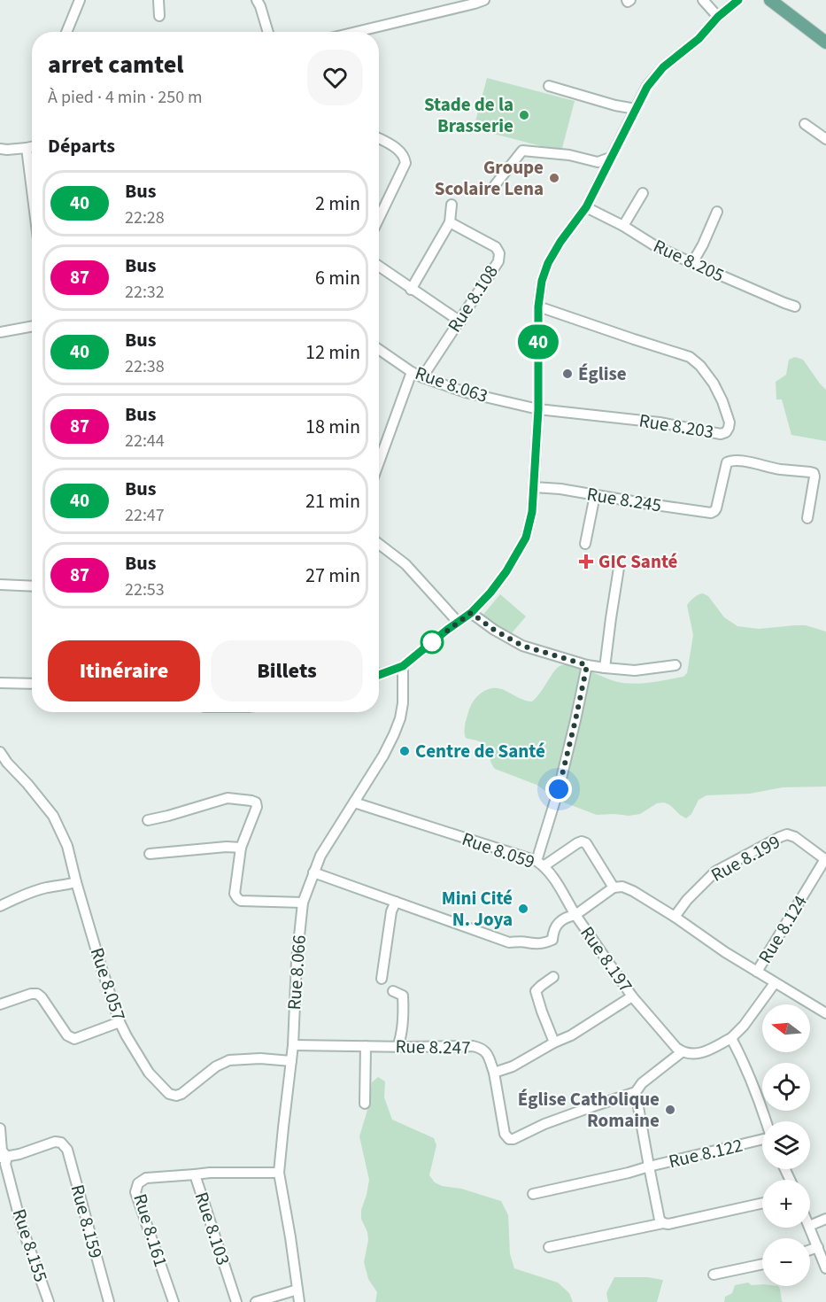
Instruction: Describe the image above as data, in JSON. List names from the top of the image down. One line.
{"streets":{"street":["Rue 8.205","Rue 8.108","Rue 8.063","Rue 8.203","Rue 8.245","Rue 8.059","Rue 8.199","Rue 8.124","Rue 8.197","Rue 8.066","Rue 8.057","Rue 8.247","Rue 8.122","Rue 8.159","Rue 8.103","Rue 8.161","Rue 8.155"]},"crossings":[["Rue 8.108","Rue 8.063"],["Rue 8.063","Rue 8.203"],["Rue 8.059","Rue 8.197"],["Rue 8.059","Rue 8.066"],["Rue 8.199","Rue 8.124"],["Rue 8.197","Rue 8.066"],["Rue 8.197","Rue 8.247"],["Rue 8.066","Rue 8.057"],["Rue 8.066","Rue 8.247"],["Rue 8.066","Rue 8.103"],["Rue 8.159","Rue 8.155"],["Rue 8.103","Rue 8.161"]],"places":{"other":["Stade de la Brasserie","Groupe Scolaire Lena","Église","Centre de Santé","Mini Cité N. Joya","Église Catholique Romaine"],"health":["GIC Santé"]},"lines":["bus line 40"],"north":"left","page":{"on_map":"40","heading":[["arret camtel","À pied · 4 min · 250 m"],"Départs"],"list":[{"mark":"40","name":"Bus","note":"22:28","value":"2 min"},{"mark":"87","name":"Bus","note":"22:32","value":"6 min"},{"mark":"40","name":"Bus","note":"22:38","value":"12 min"},{"mark":"87","name":"Bus","note":"22:44","value":"18 min"},{"mark":"40","name":"Bus","note":"22:47","value":"21 min"},{"mark":"87","name":"Bus","note":"22:53","value":"27 min"}],"buttons":["Itinéraire","Billets"],"map_buttons":["+","−"]}}
